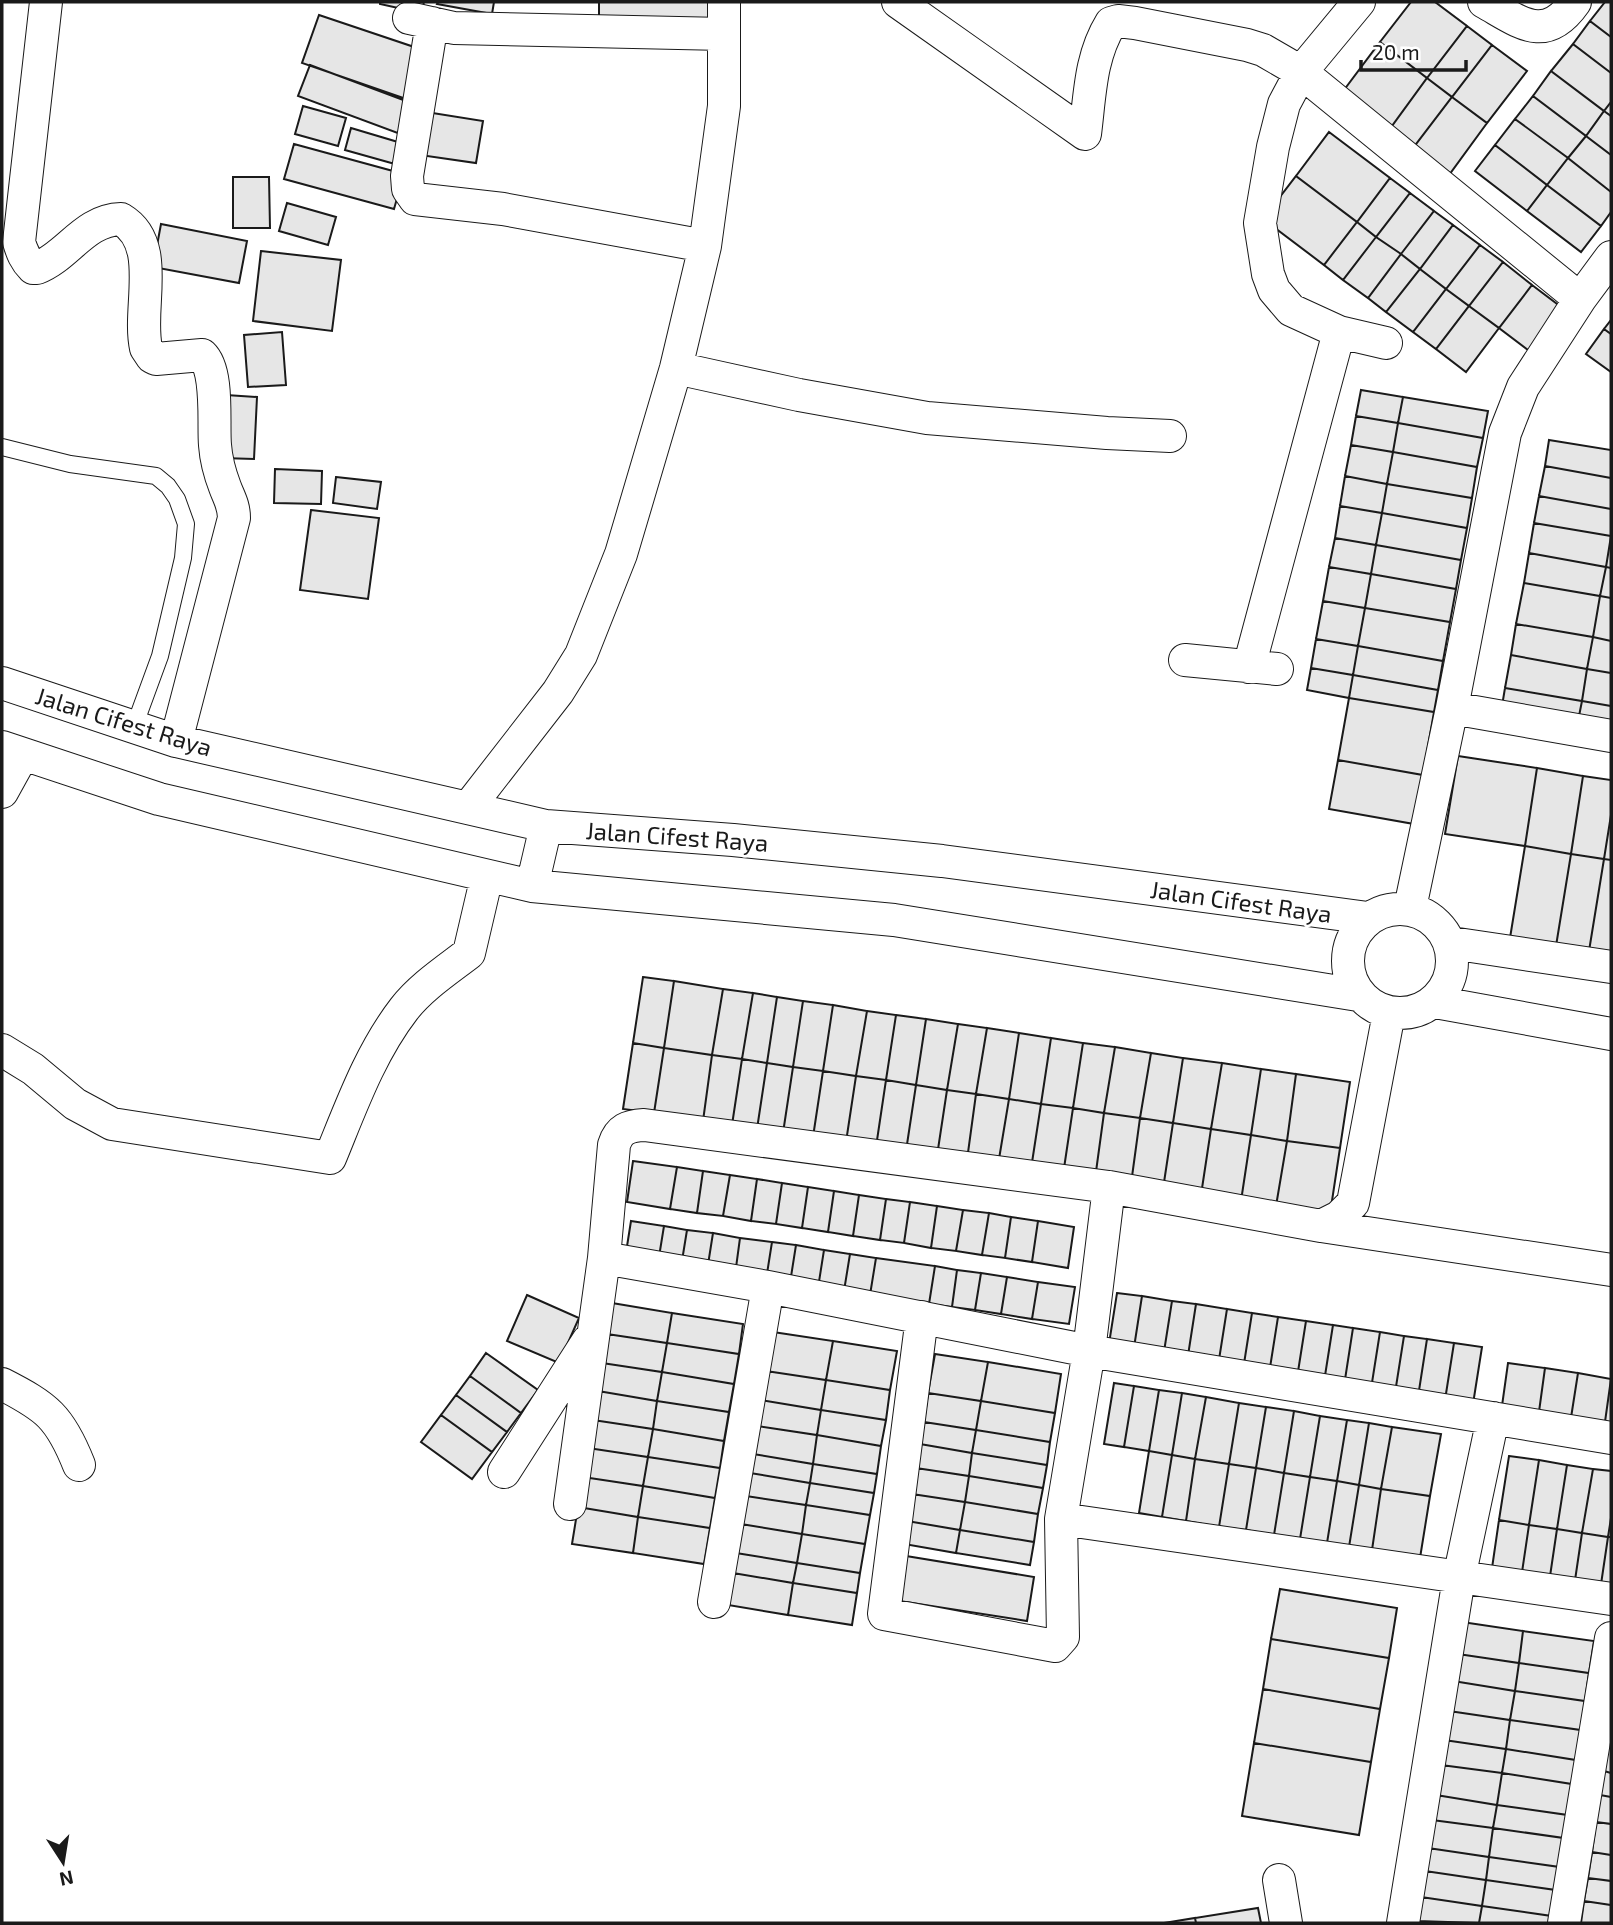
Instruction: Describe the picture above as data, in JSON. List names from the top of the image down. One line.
{"streets":{"street":["Jalan Cifest Raya"]},"scale_bar":"20 m","north":"bottom"}
